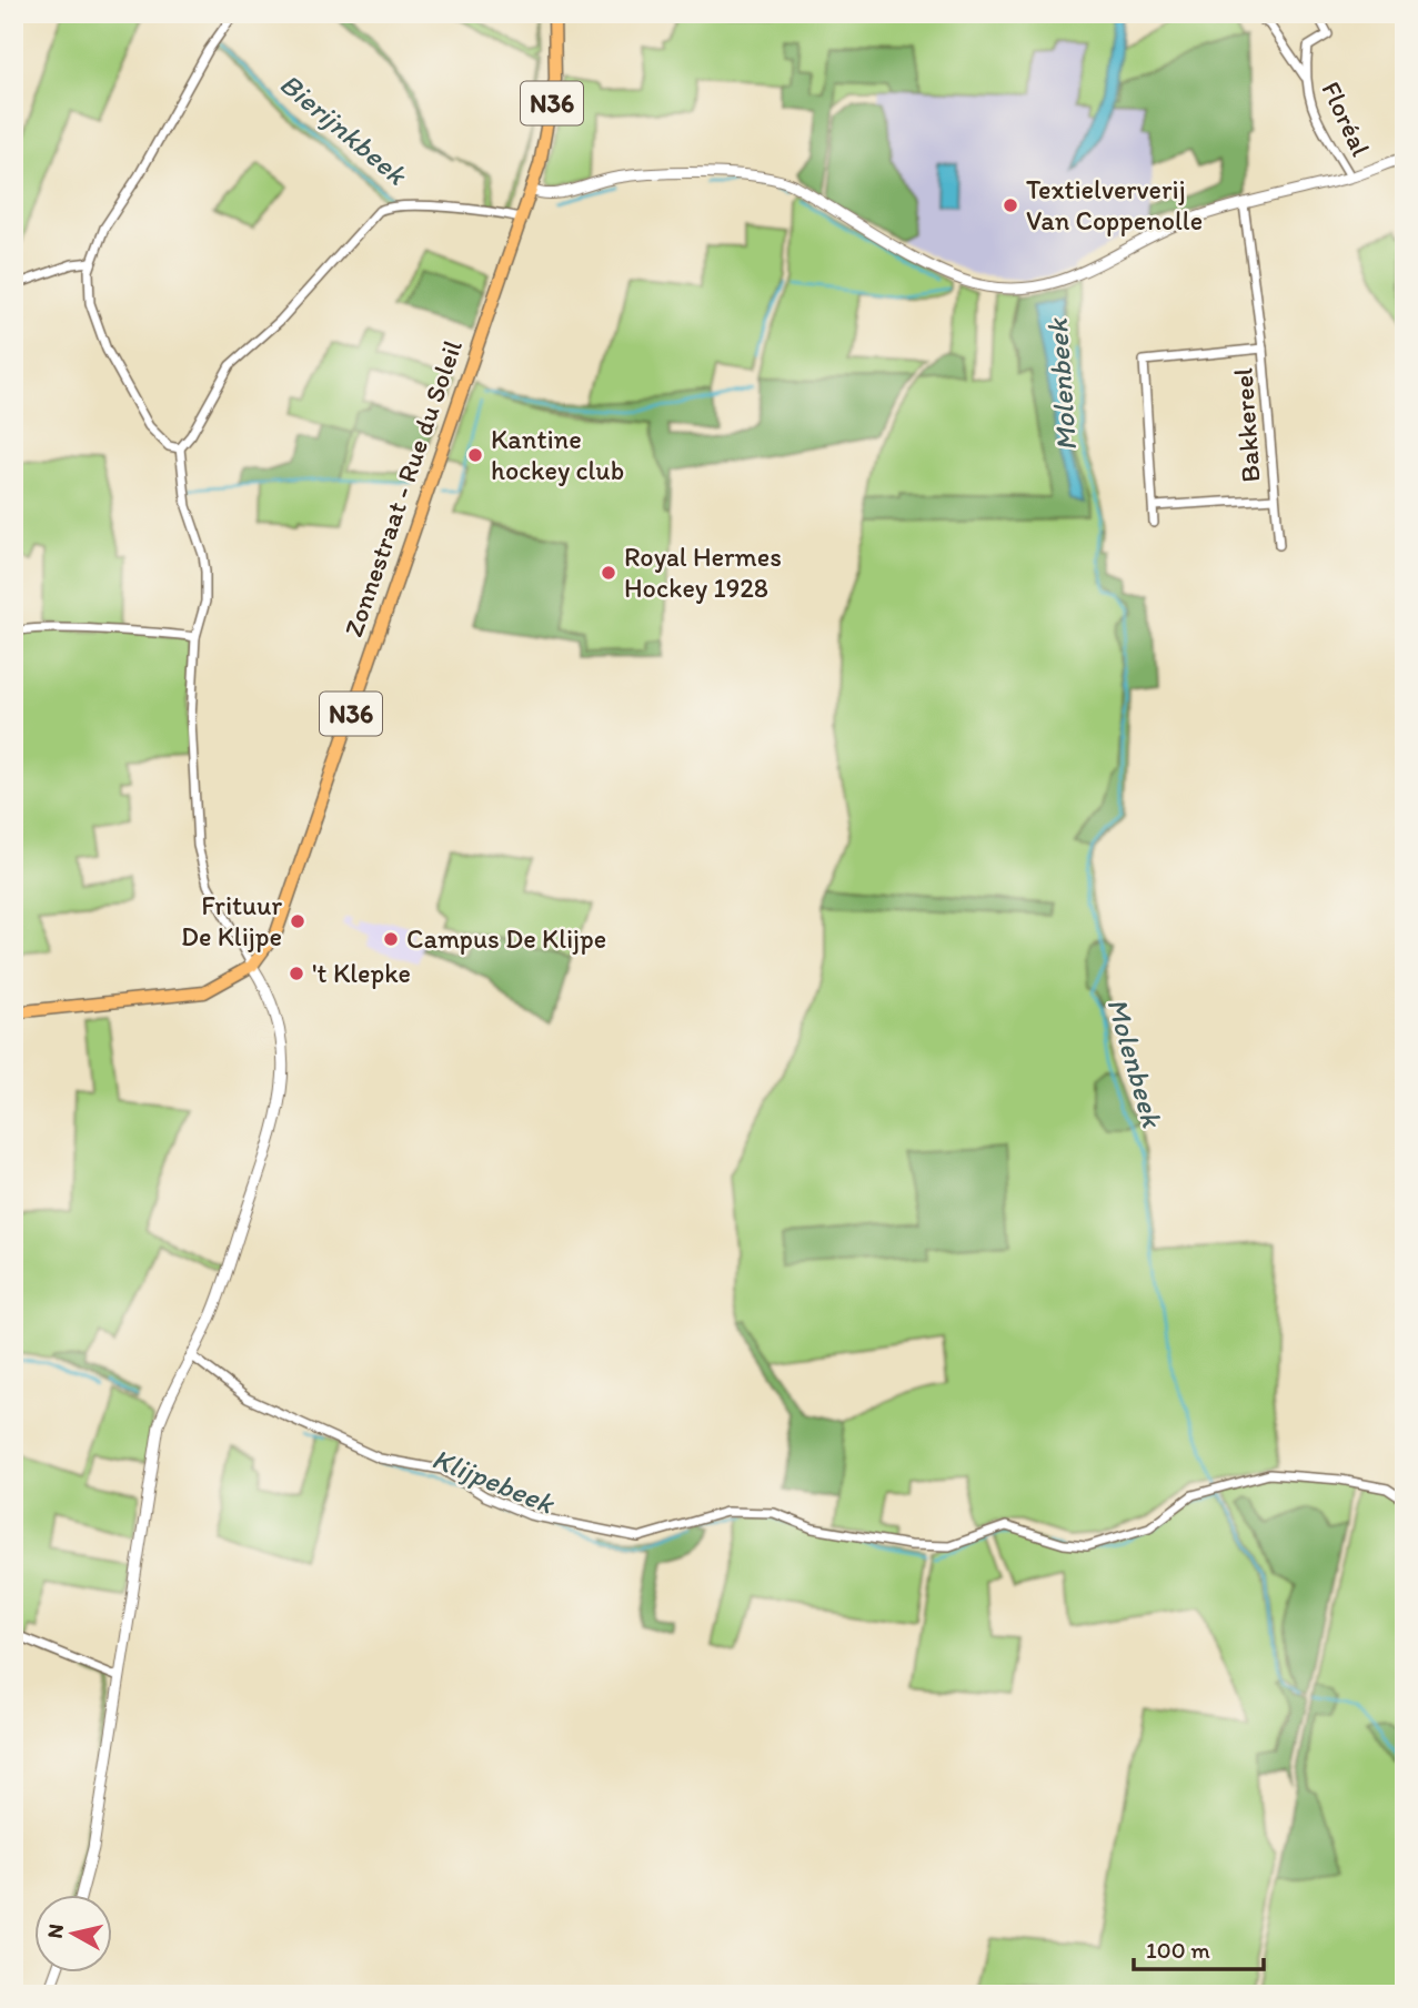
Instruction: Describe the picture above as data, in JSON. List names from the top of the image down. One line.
{"streets":{"main road":["N36","Zonnestraat - Rue du Soleil"],"street":["Floréal","Bakkereel"]},"crossings":[["N36","Zonnestraat - Rue du Soleil"]],"water":["Bierijnkbeek","Molenbeek","Klijpebeek"],"places":["Textielververij Van Coppenolle","Kantine hockey club","Royal Hermes Hockey 1928","Frituur De Klijpe","Campus De Klijpe","'t Klepke"],"scale_bar":"100 m","north":"left"}
